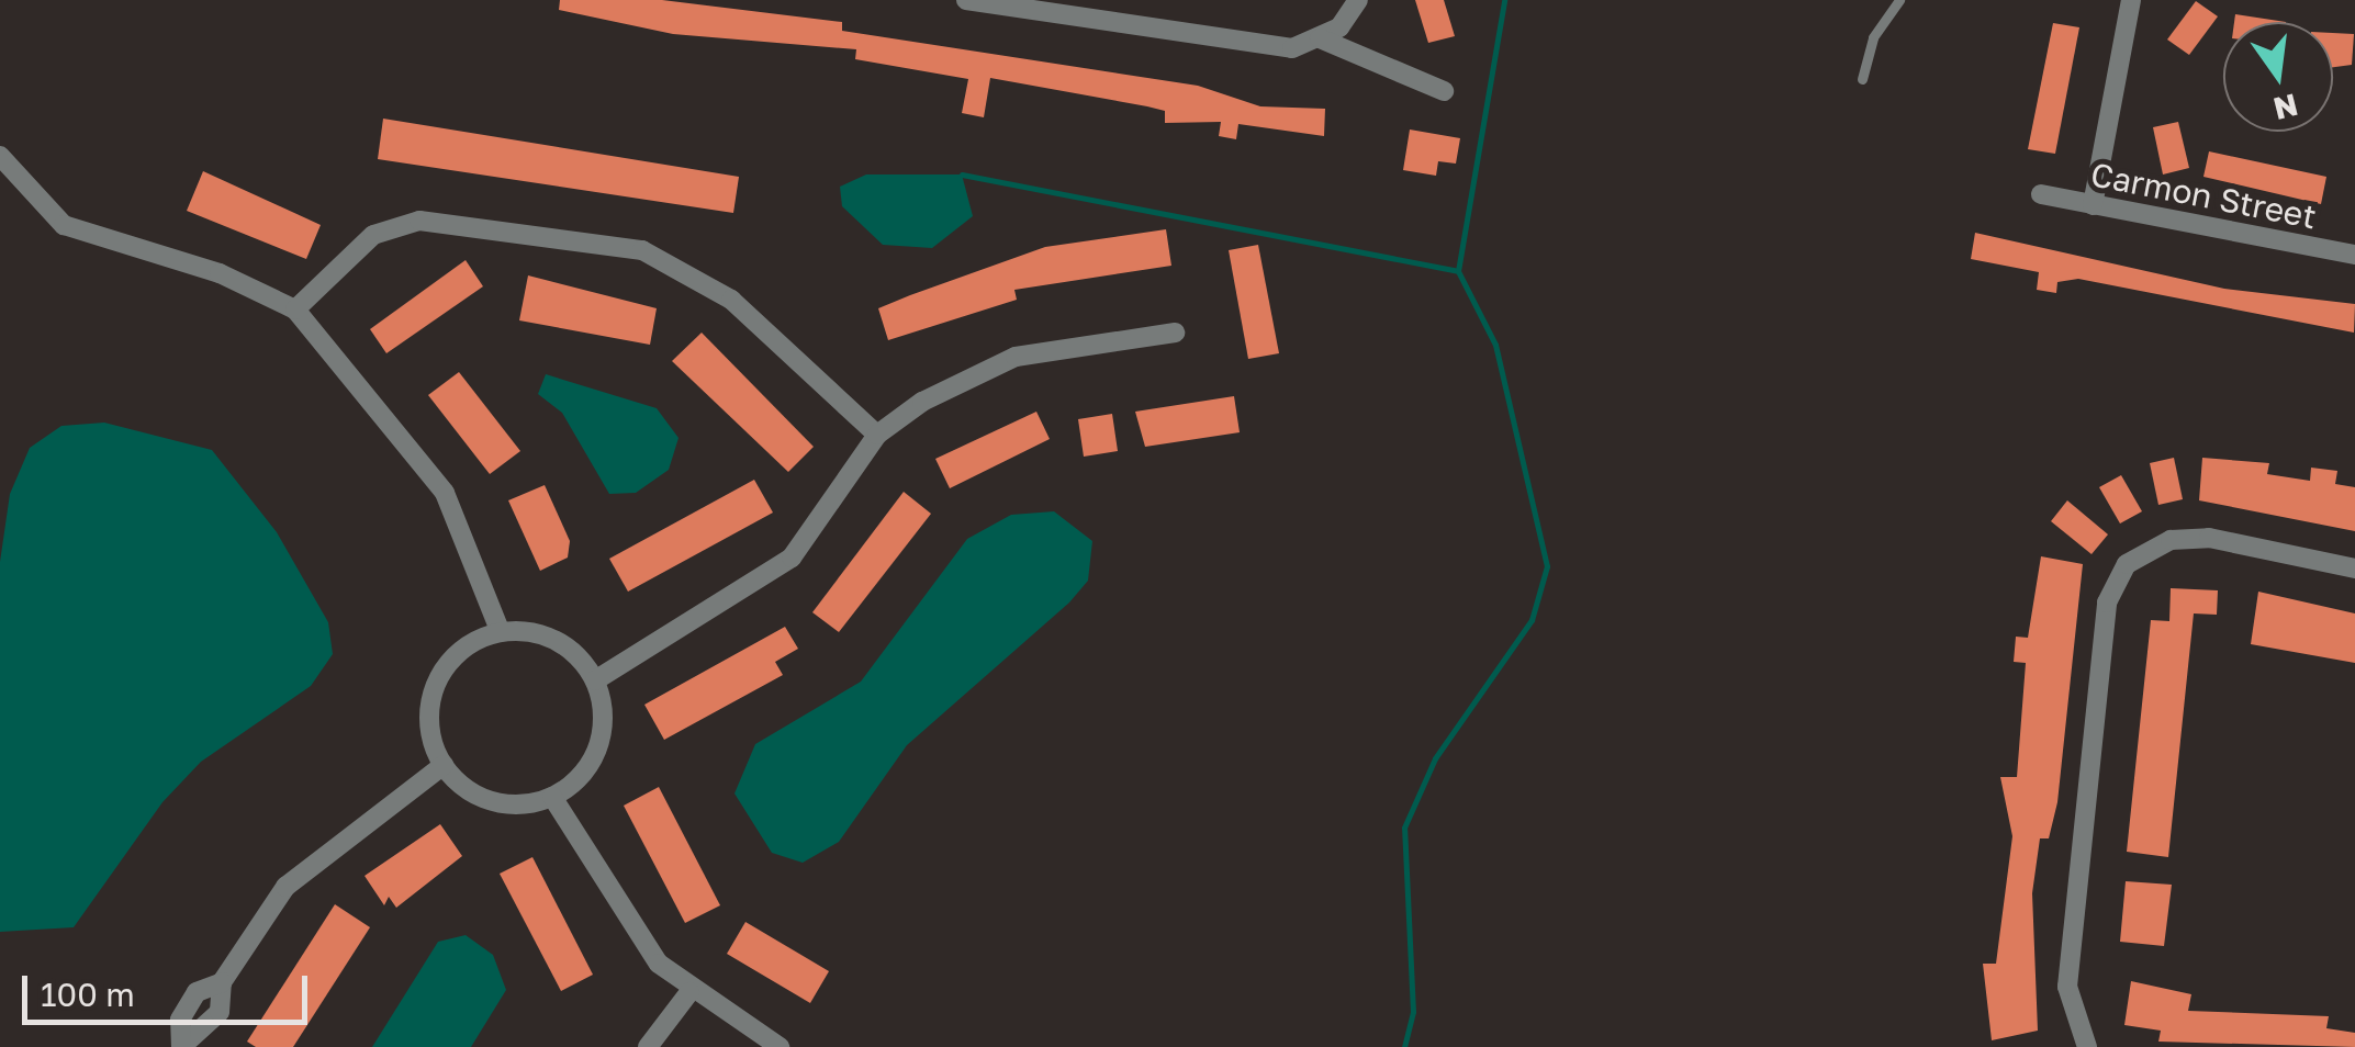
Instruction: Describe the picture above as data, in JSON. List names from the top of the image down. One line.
{"streets":{"street":["Carmon Street"]},"scale_bar":"100 m","north":"bottom"}
